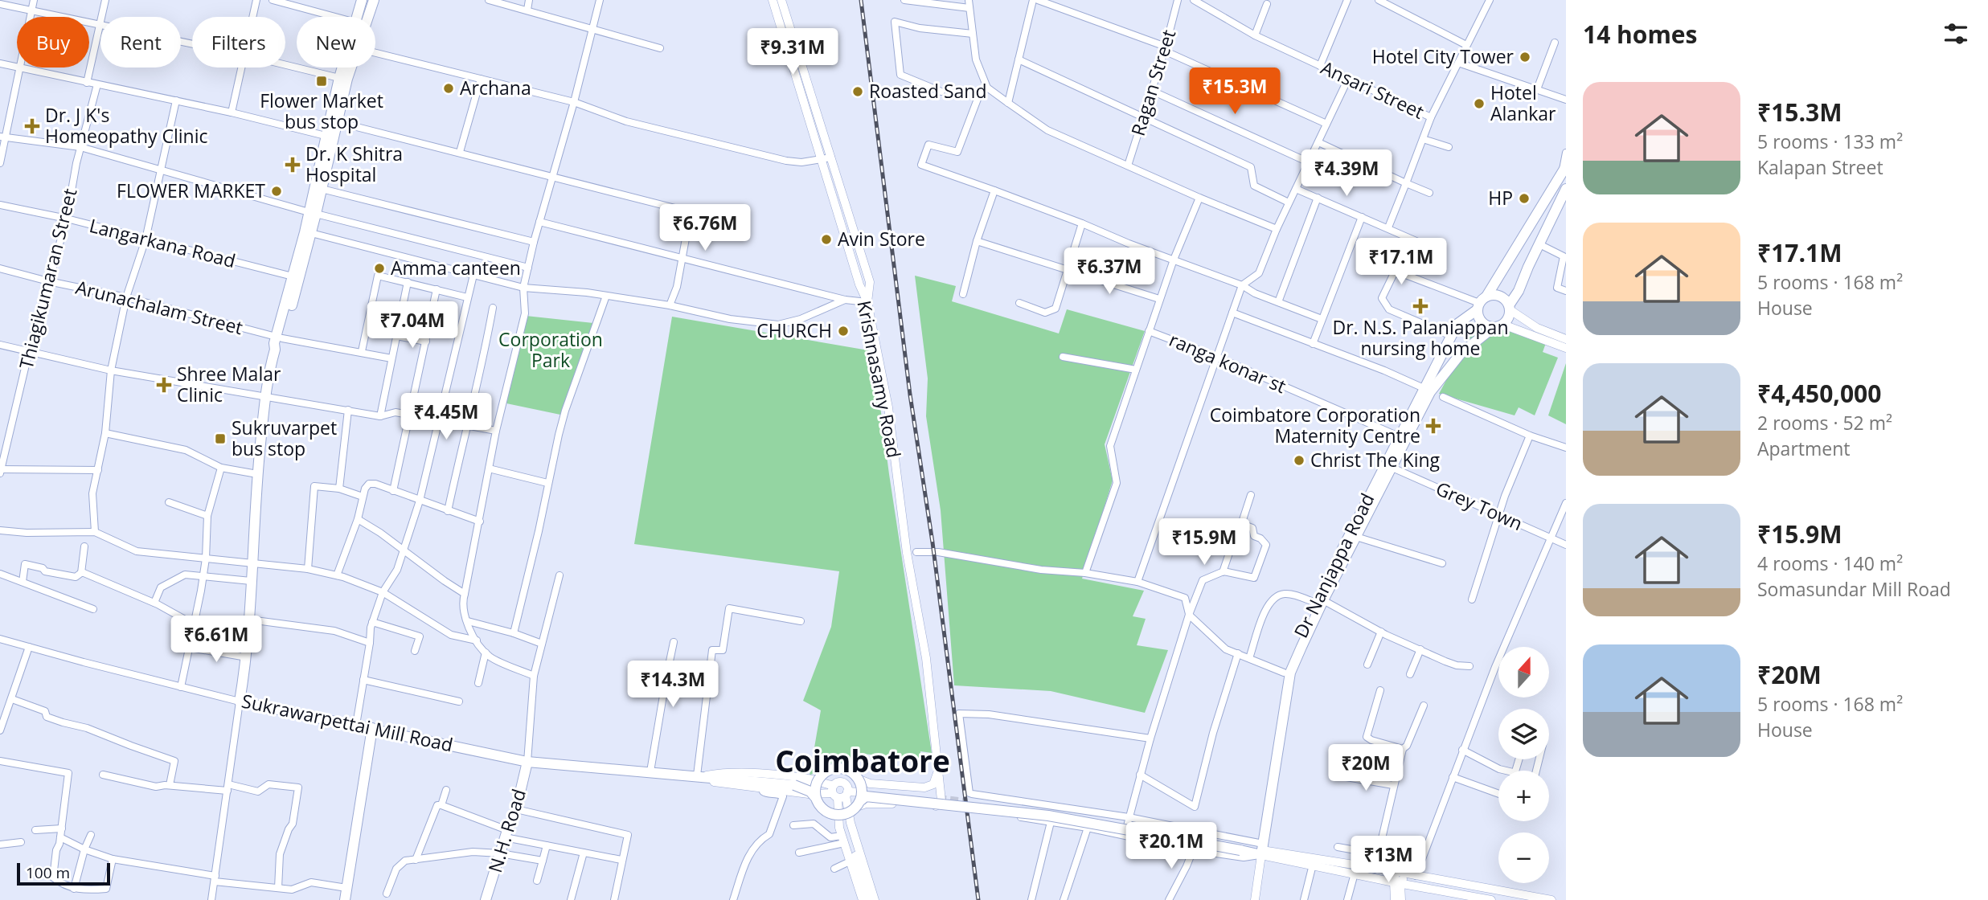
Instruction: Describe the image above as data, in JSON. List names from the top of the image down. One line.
{"streets":{"highway":["Dr Nanjappa Road","Sukrawarpettai Mill Road","N.H. Road"],"main road":["Krishnasamy Road"],"street":["Ragan Street","Ansari Street","Langarkana Road","Thiagikumaran Street","Arunachalam Street","ranga konar st","Grey Town"]},"crossings":[["Langarkana Road","Thiagikumaran Street"],["Thiagikumaran Street","Arunachalam Street"],["ranga konar st","Dr Nanjappa Road"],["Grey Town","Dr Nanjappa Road"],["Sukrawarpettai Mill Road","N.H. Road"]],"districts":["Coimbatore"],"parks":["Corporation Park"],"places":{"other":["Hotel City Tower","Archana","Roasted Sand","Hotel Alankar","FLOWER MARKET","HP","Avin Store","Amma canteen","CHURCH","Christ The King"],"transit":["Flower Market bus stop","Sukruvarpet bus stop"],"health":["Dr. J K's Homeopathy Clinic","Dr. K Shitra Hospital","Dr. N.S. Palaniappan nursing home","Shree Malar Clinic","Coimbatore Corporation Maternity Centre"]},"scale_bar":"100 m","north":"top","page":{"heading":"14 homes","chip":["Buy","Rent","Filters","New"],"price":["₹9.31M","₹15.3M","₹4.39M","₹6.76M","₹17.1M","₹6.37M","₹7.04M","₹4.45M","₹15.9M","₹6.61M","₹14.3M","₹20M","₹20.1M","₹13M"],"list":[{"name":"₹15.3M","note":"5 rooms · 133 m² · Kalapan Street"},{"name":"₹17.1M","note":"5 rooms · 168 m² · House"},{"name":"₹4,450,000","note":"2 rooms · 52 m² · Apartment"},{"name":"₹15.9M","note":"4 rooms · 140 m² · Somasundar Mill Road"},{"name":"₹20M","note":"5 rooms · 168 m² · House"}],"map_buttons":["+","−"],"scale":"100 m"}}
